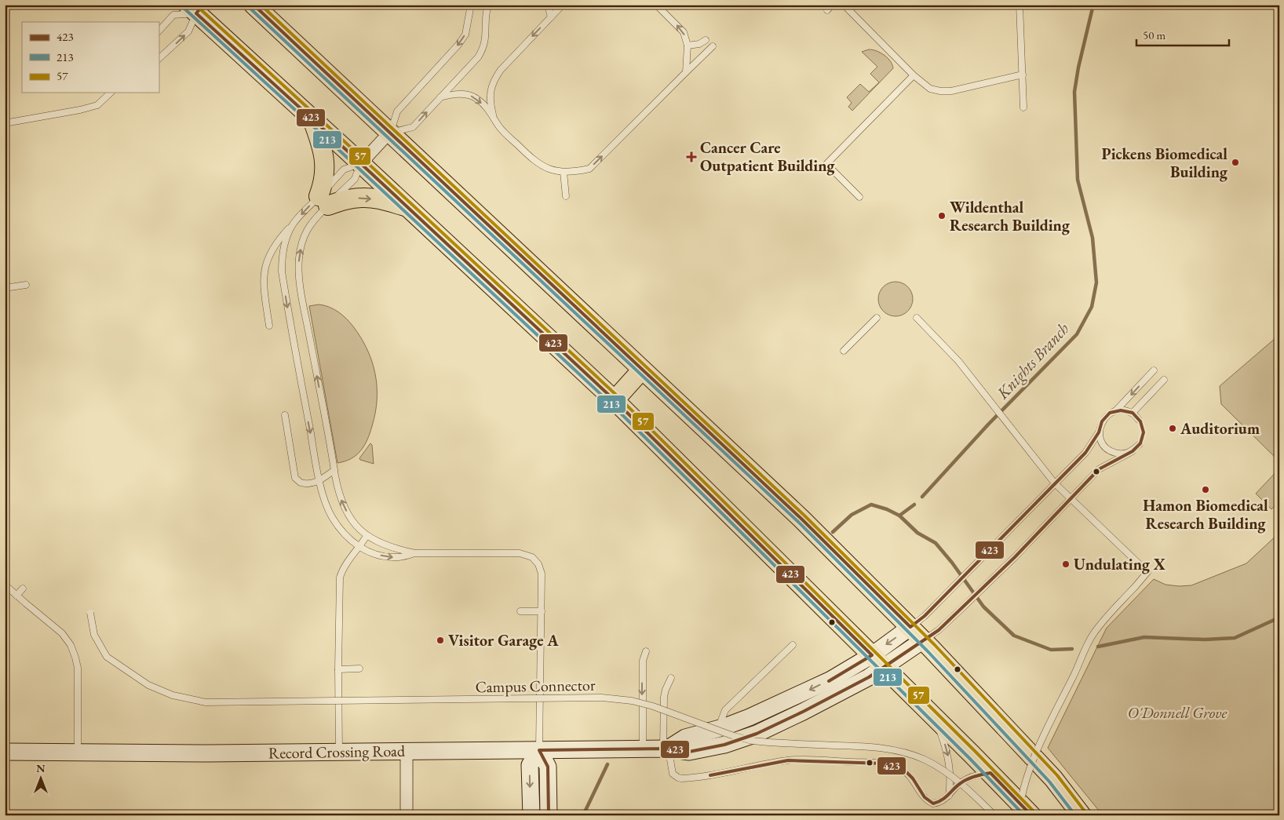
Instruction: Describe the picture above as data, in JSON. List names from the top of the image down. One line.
{"streets":{"street":["Record Crossing Road"],"lane":["Campus Connector"]},"water":["Knights Branch"],"parks":["O'Donnell Grove"],"places":{"health":["Cancer Care Outpatient Building"],"other":["Pickens Biomedical Building","Wildenthal Research Building","Auditorium","Hamon Biomedical Research Building","Undulating X","Visitor Garage A"]},"lines":["transit line 423","transit line 57","transit line 213"],"legend":["423","213","57"],"scale_bar":"50 m","north":"top"}
